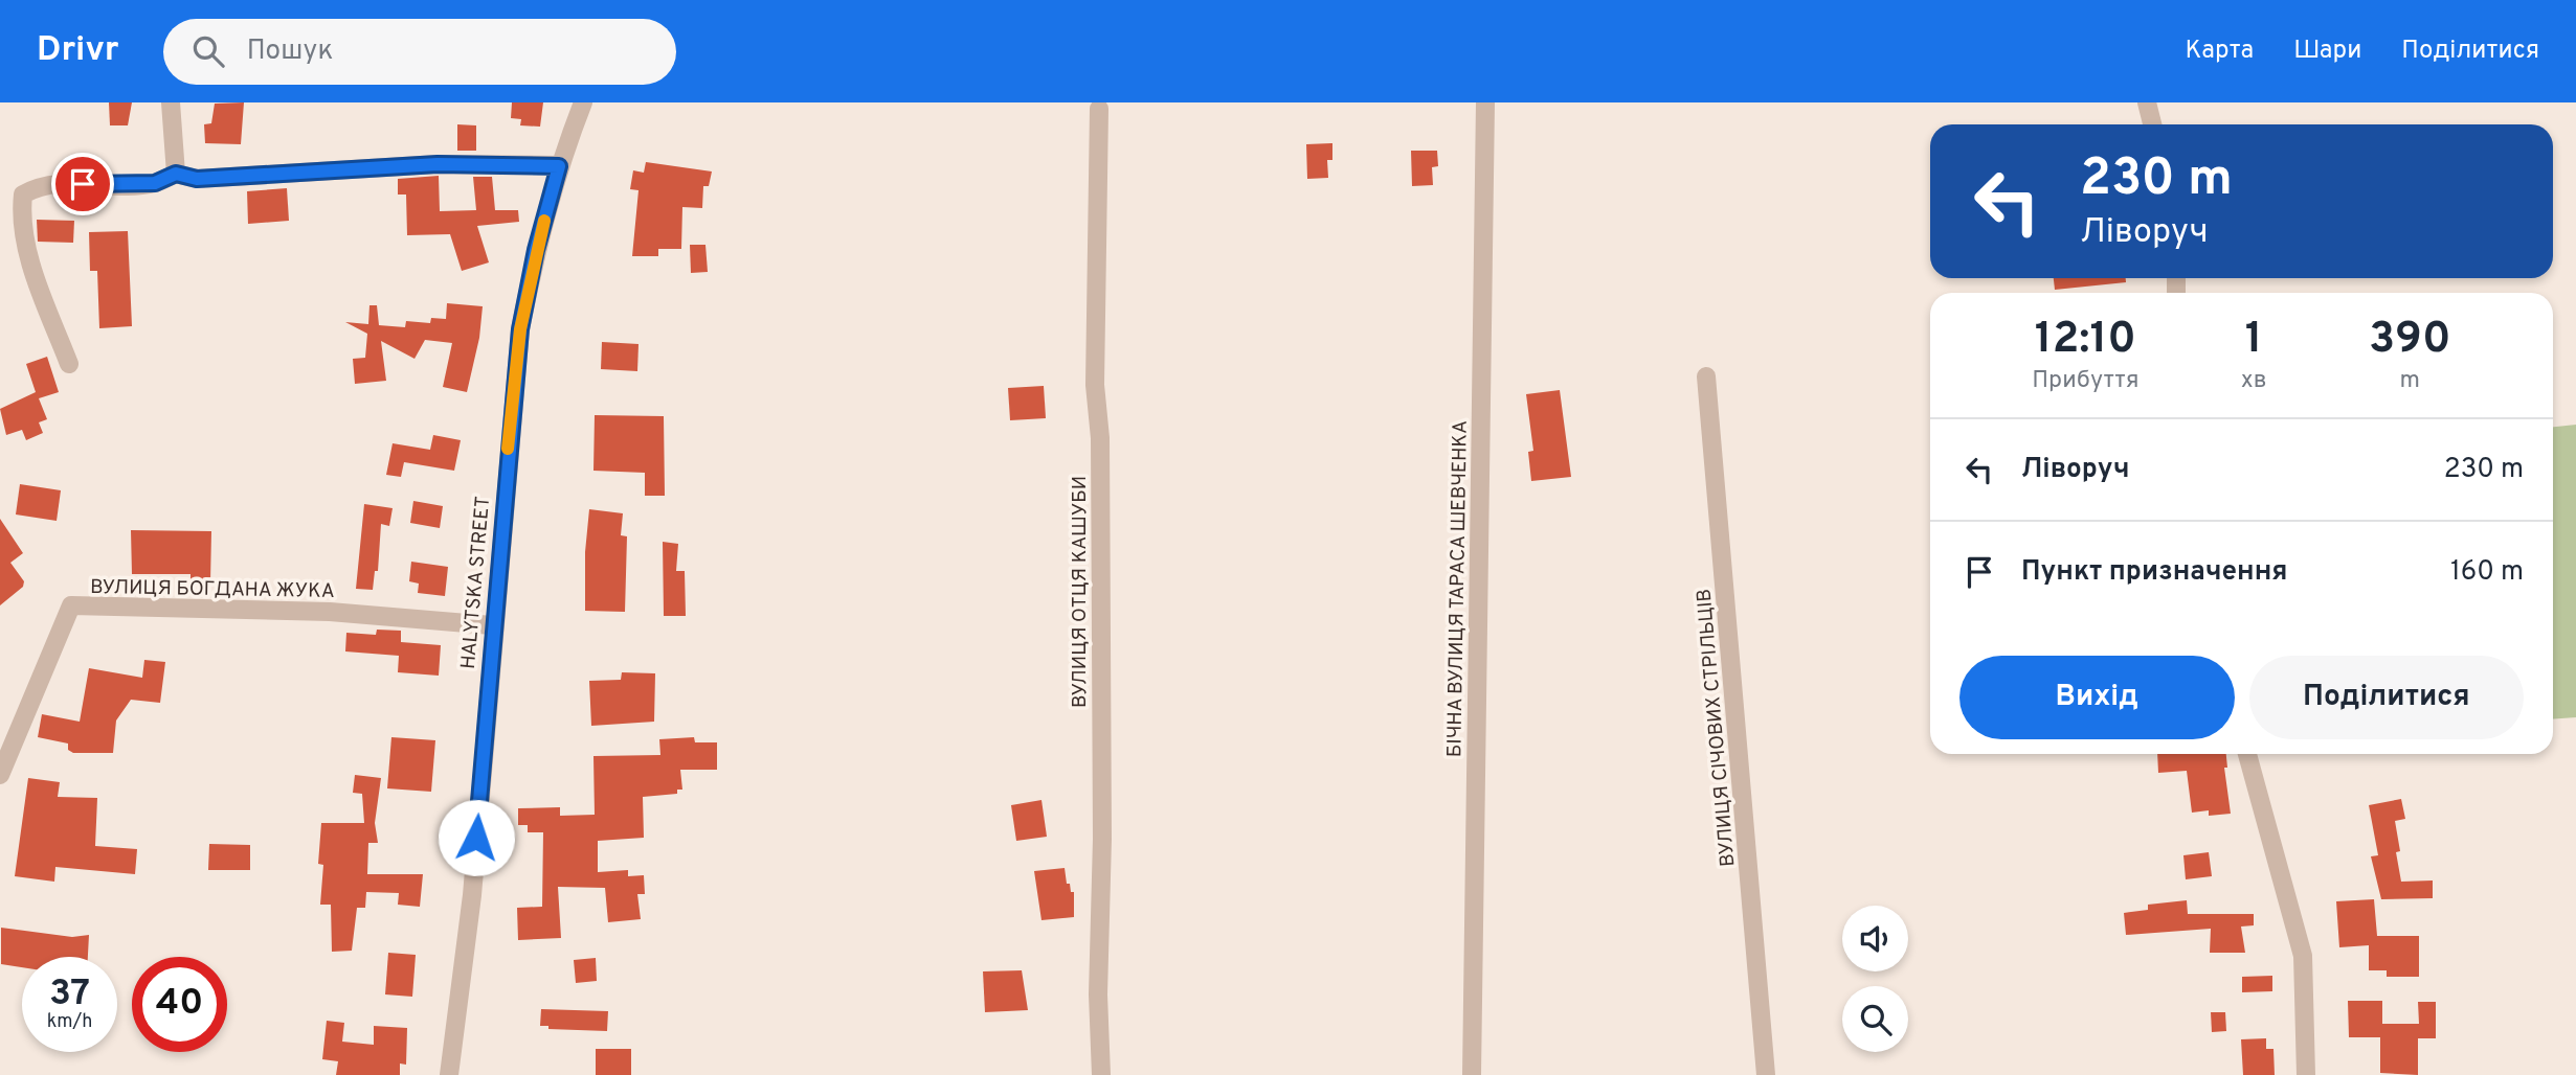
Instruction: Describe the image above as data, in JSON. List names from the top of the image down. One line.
{"streets":{"street":["HALYTSKA STREET","ВУЛИЦЯ БОГДАНА ЖУКА","БІЧНА ВУЛИЦЯ ТАРАСА ШЕВЧЕНКА","ВУЛИЦЯ ОТЦЯ КАШУБИ","ВУЛИЦЯ СІЧОВИХ СТРІЛЬЦІВ"]},"crossings":[["HALYTSKA STREET","ВУЛИЦЯ БОГДАНА ЖУКА"]],"page":{"header":"Drivr","search":"Пошук","nav":["Карта","Шари","Поділитися"],"turn":["230 m","Ліворуч"],"eta":["12:10","Прибуття","1","хв","390","m"],"list":[{"name":"Ліворуч","value":"230 m"},{"name":"Пункт призначення","value":"160 m"}],"buttons":["Вихід","Поділитися"],"speed":"37 km/h","limit":"40"}}
